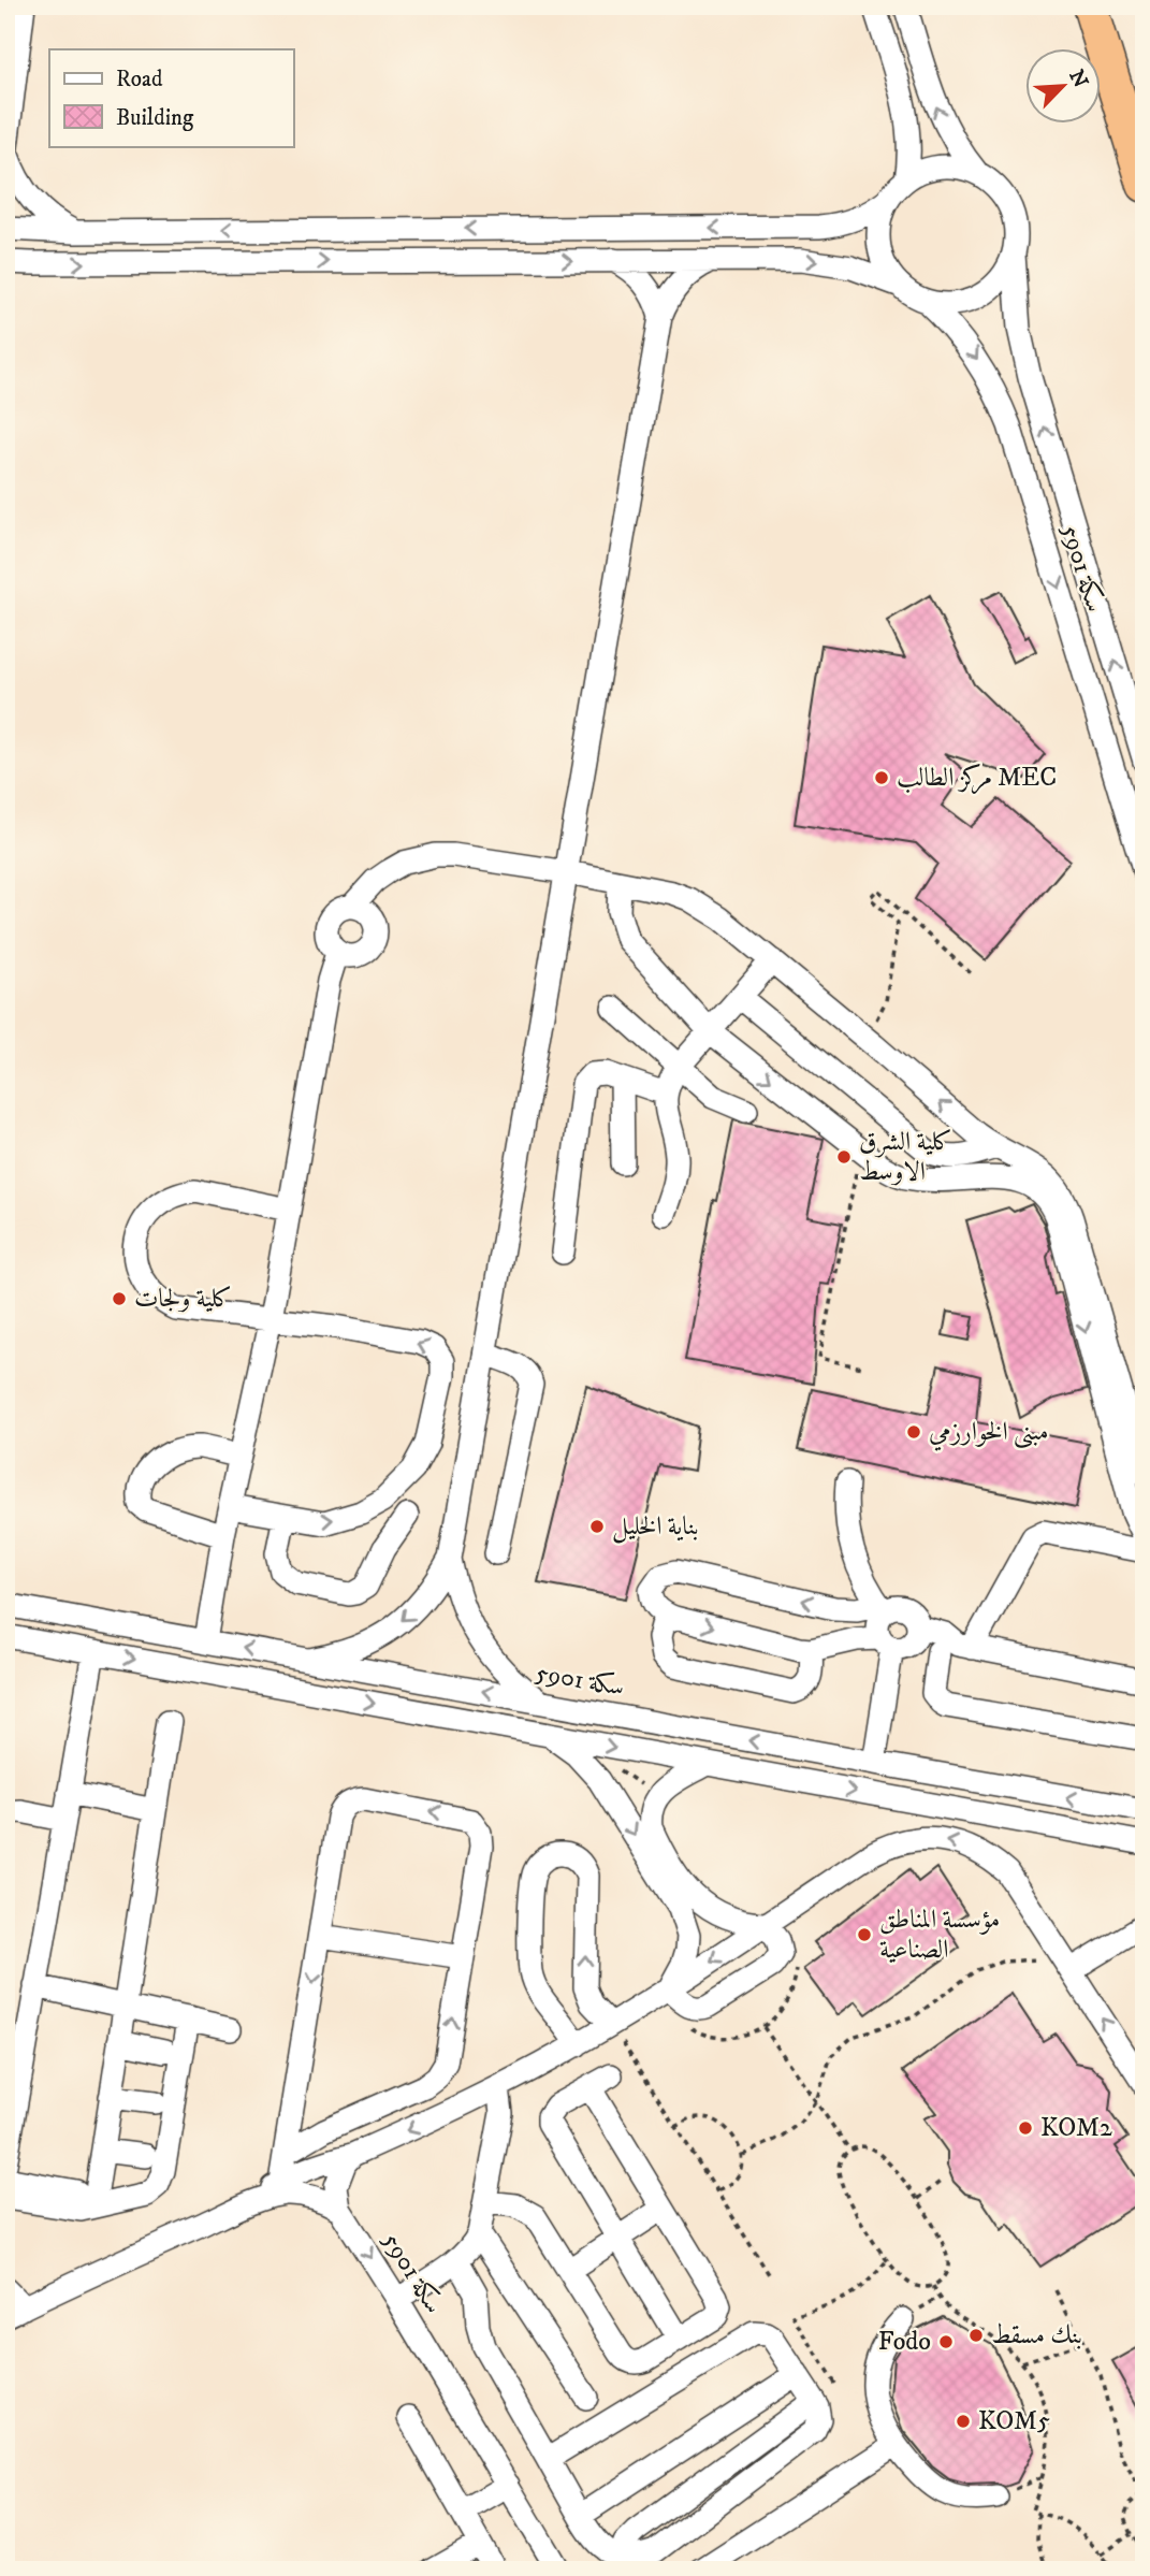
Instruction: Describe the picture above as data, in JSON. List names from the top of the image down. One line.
{"streets":{"street":["سكة 5901"]},"places":["مركز الطالب MEC","كلية الشرق الاوسط","كلية ولجات","مبنى الخوارزمي","بناية الخليل","مؤسسة المناطق الصناعية","KOM2","بنك مسقط","Fodo","KOM5"],"legend":["Road","Building"],"north":"top right"}
